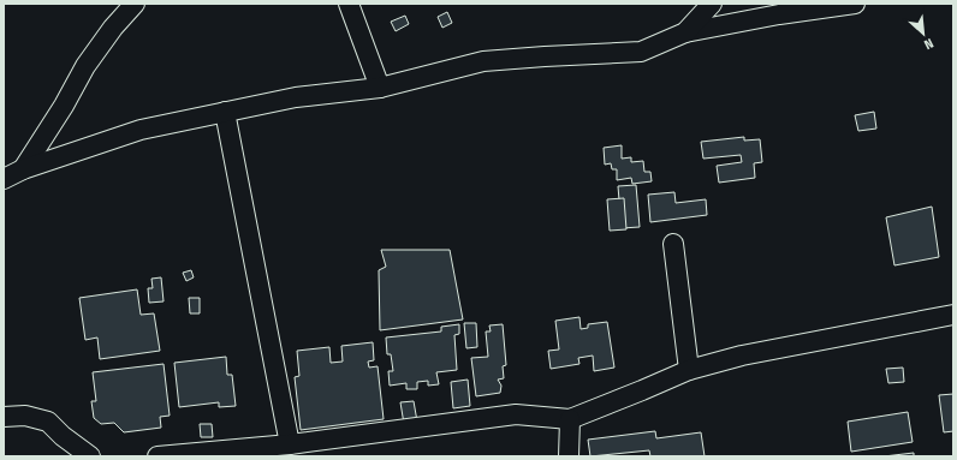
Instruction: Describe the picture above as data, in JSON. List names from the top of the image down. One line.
{"north":"bottom right"}
